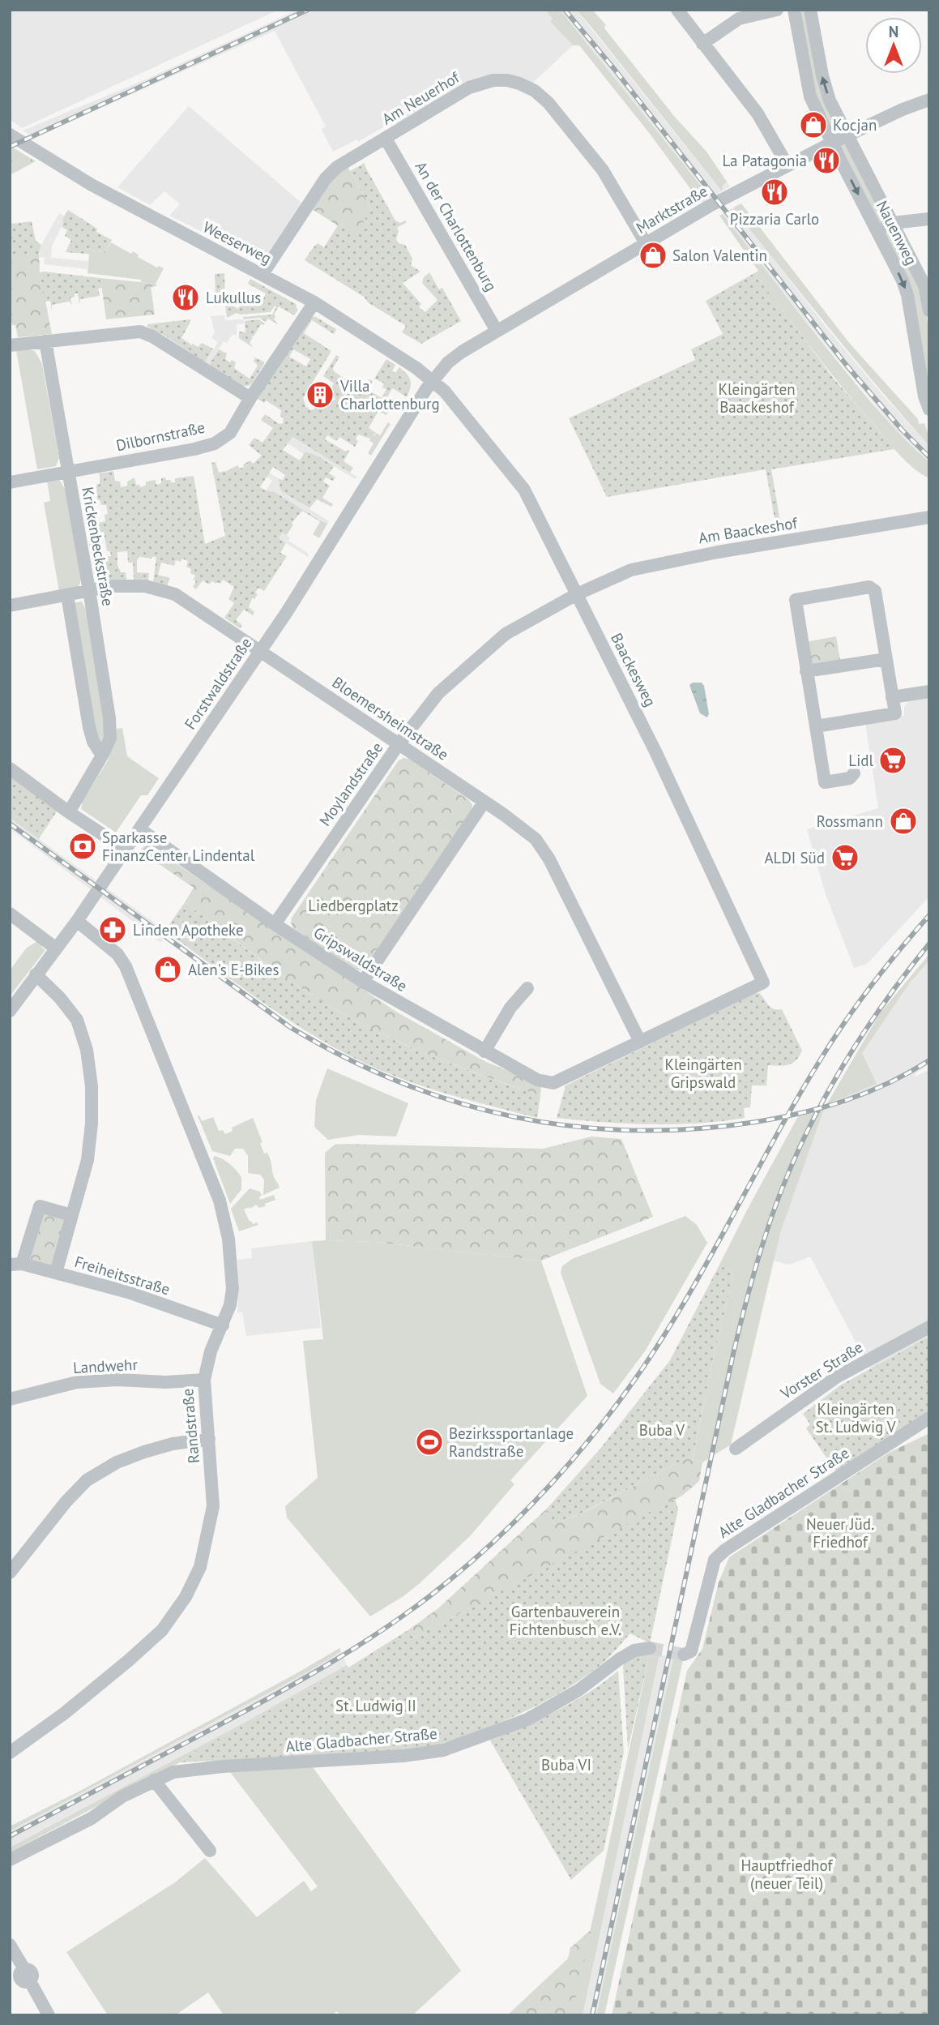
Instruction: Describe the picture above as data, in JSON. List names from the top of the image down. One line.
{"streets":{"street":["Am Neuerhof","Marktstraße","An der Charlottenburg","Nauenweg","Weeserweg","Dilbornstraße","Am Baackeshof","Krickenbeckstraße","Baackesweg","Forstwaldstraße","Bloemersheimstraße","Moylandstraße","Gripswaldstraße","Freiheitsstraße","Landwehr","Vorster Straße","Randstraße","Alte Gladbacher Straße"]},"crossings":[["Am Neuerhof","Marktstraße"],["Am Neuerhof","An der Charlottenburg"],["Am Neuerhof","Weeserweg"],["Marktstraße","An der Charlottenburg"],["Marktstraße","Nauenweg"],["Marktstraße","Forstwaldstraße"],["Weeserweg","Dilbornstraße"],["Weeserweg","Baackesweg"],["Weeserweg","Forstwaldstraße"],["Dilbornstraße","Krickenbeckstraße"],["Am Baackeshof","Baackesweg"],["Am Baackeshof","Moylandstraße"],["Krickenbeckstraße","Bloemersheimstraße"],["Baackesweg","Moylandstraße"],["Baackesweg","Gripswaldstraße"],["Forstwaldstraße","Bloemersheimstraße"],["Forstwaldstraße","Gripswaldstraße"],["Forstwaldstraße","Randstraße"],["Bloemersheimstraße","Moylandstraße"],["Bloemersheimstraße","Gripswaldstraße"],["Moylandstraße","Gripswaldstraße"],["Freiheitsstraße","Randstraße"],["Landwehr","Randstraße"]],"parks":["Kleingärten Baackeshof","Liedbergplatz","Kleingärten Gripswald","Kleingärten St. Ludwig V","Buba V","Neuer Jüd. Friedhof","Gartenbauverein Fichtenbusch e.V.","St. Ludwig II","Buba VI","Hauptfriedhof (neuer Teil)"],"places":{"shop":["Kocjan","Salon Valentin","Rossmann","Alen's E-Bikes"],"restaurant":["La Patagonia","Pizzaria Carlo","Lukullus"],"building":["Villa Charlottenburg"],"supermarket":["Lidl","ALDI Süd"],"bank":["Sparkasse FinanzCenter Lindental"],"pharmacy":["Linden Apotheke"],"sports":["Bezirkssportanlage Randstraße"]},"north":"top"}
